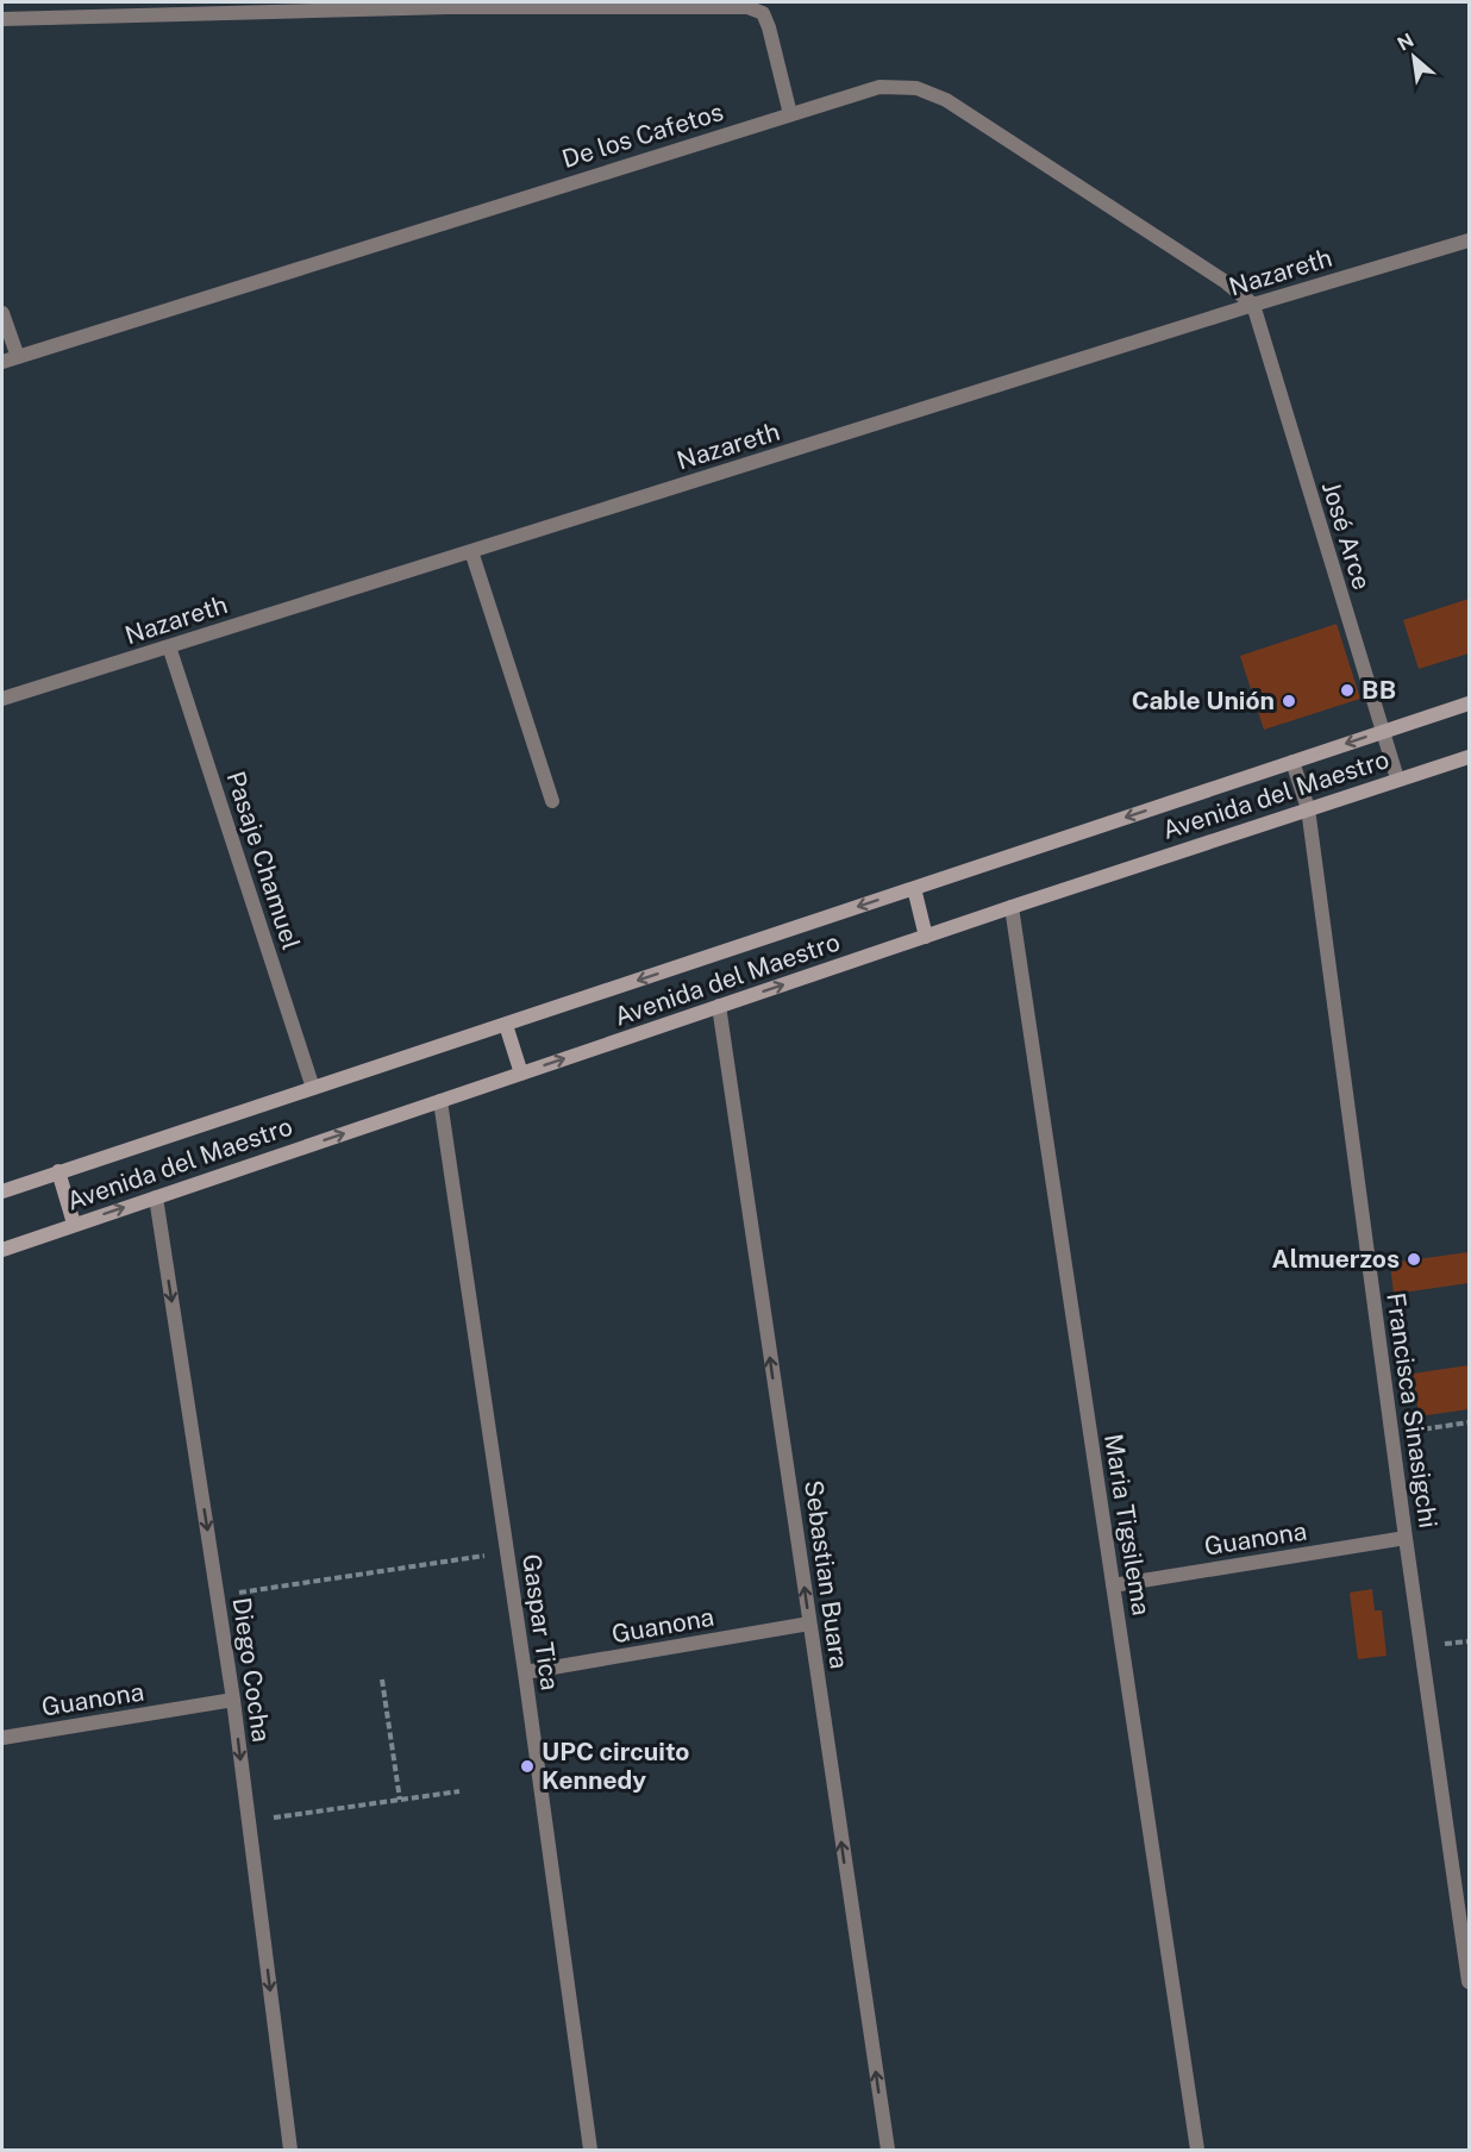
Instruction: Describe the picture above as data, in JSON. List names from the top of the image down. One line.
{"streets":{"main road":["Avenida del Maestro"],"street":["De los Cafetos","Nazareth","José Arce","Pasaje Chamuel","Francisca Sinasigchi","Maria Tigsilema","Guanona","Sebastian Buara","Gaspar Tica","Diego Cocha"]},"crossings":[["De los Cafetos","Nazareth"],["De los Cafetos","José Arce"],["Nazareth","José Arce"],["Nazareth","Pasaje Chamuel"],["José Arce","Avenida del Maestro"],["Avenida del Maestro","Pasaje Chamuel"],["Avenida del Maestro","Francisca Sinasigchi"],["Avenida del Maestro","Maria Tigsilema"],["Avenida del Maestro","Sebastian Buara"],["Avenida del Maestro","Gaspar Tica"],["Avenida del Maestro","Diego Cocha"],["Francisca Sinasigchi","Guanona"],["Maria Tigsilema","Guanona"],["Guanona","Sebastian Buara"],["Guanona","Gaspar Tica"],["Guanona","Diego Cocha"]],"one_way":["Sebastian Buara","Diego Cocha"],"places":["BB","Cable Unión","Almuerzos","UPC circuito Kennedy"],"north":"top left"}
